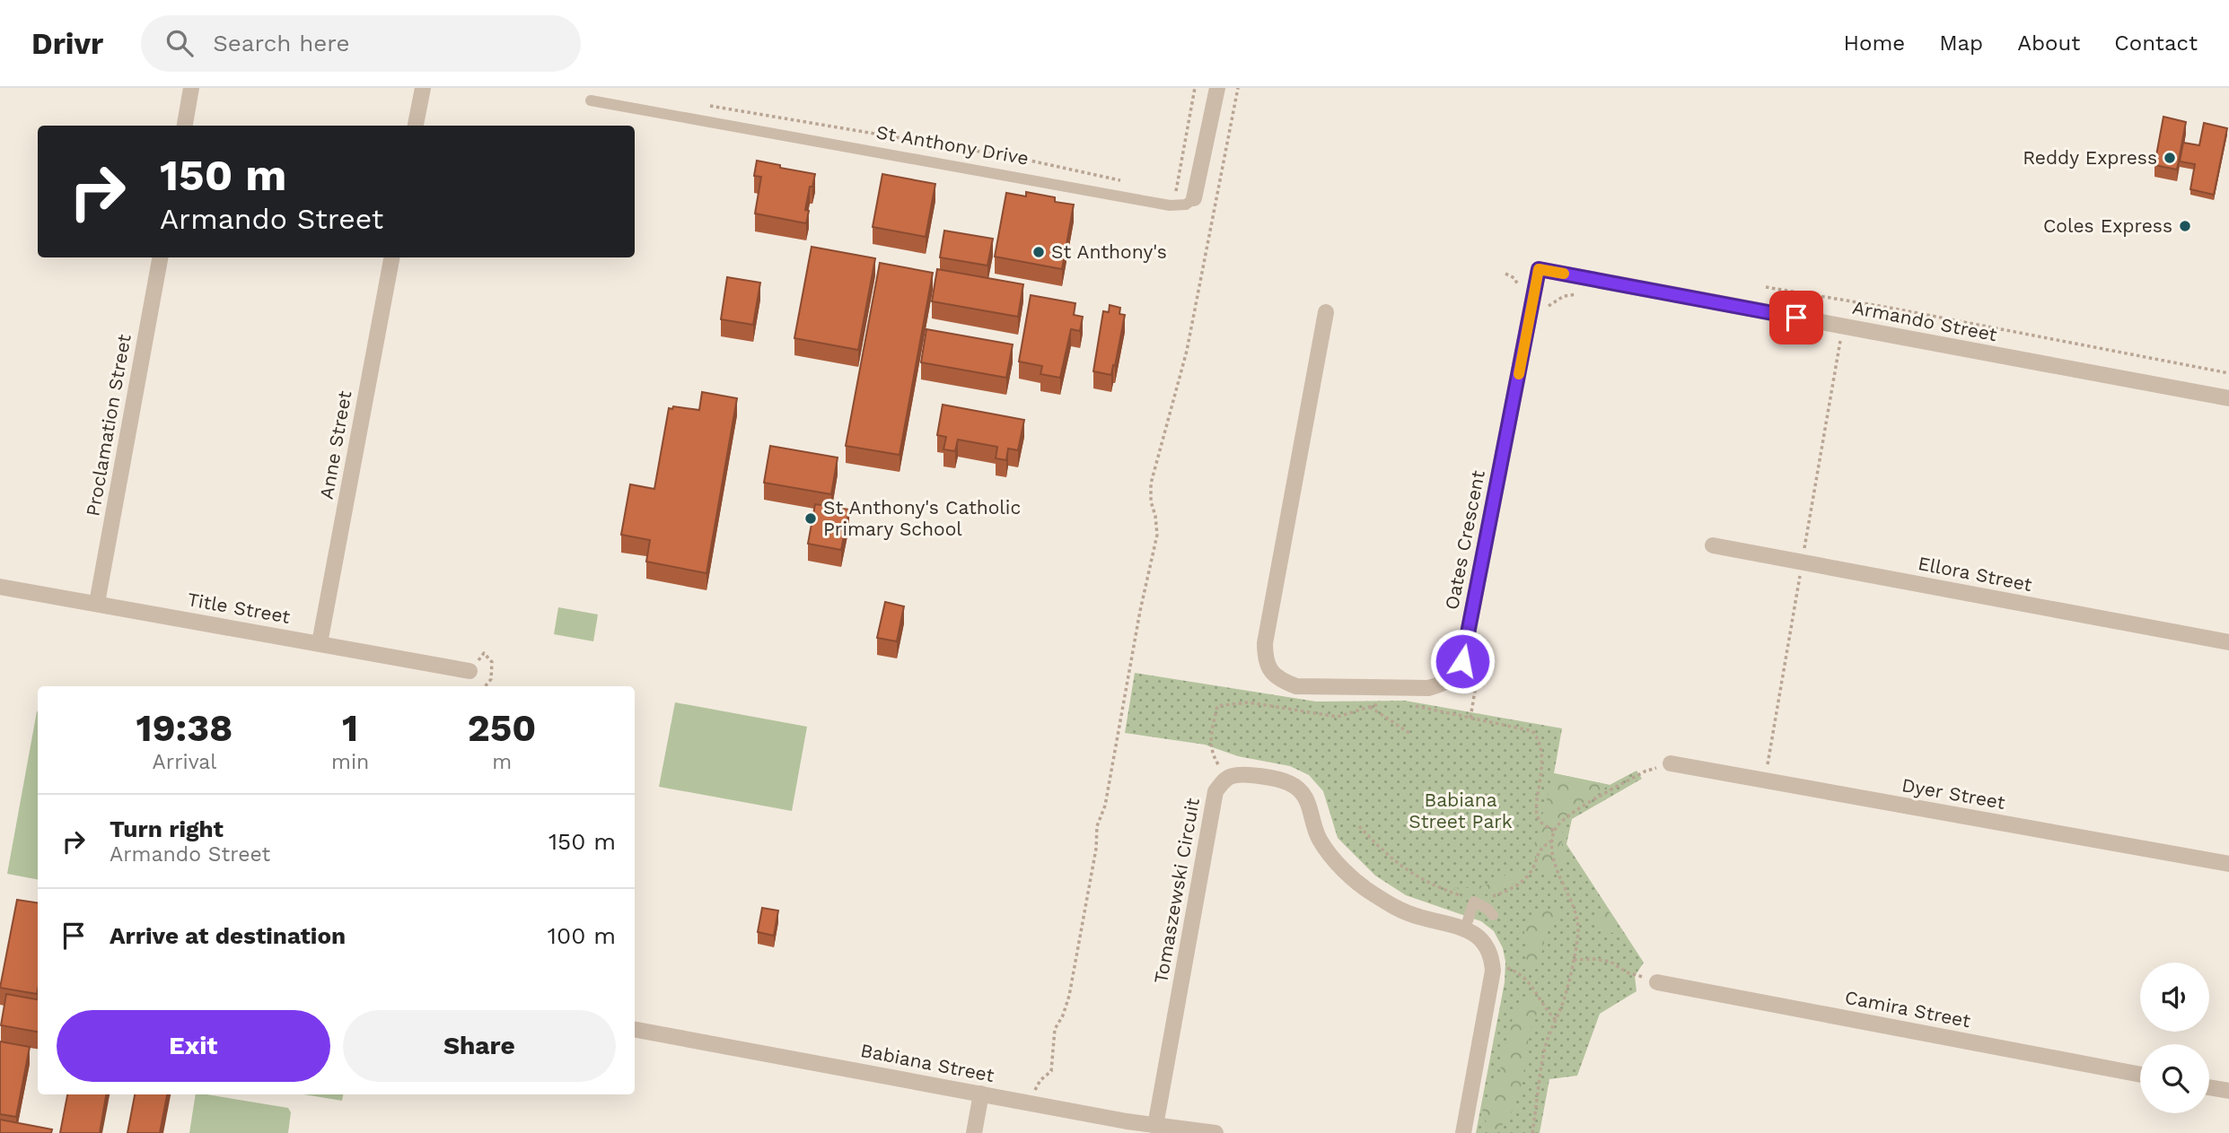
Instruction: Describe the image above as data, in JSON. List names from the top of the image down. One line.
{"streets":{"street":["St Anthony Drive","Armando Street","Proclamation Street","Anne Street","Oates Crescent","Ellora Street","Title Street","Dyer Street","Tomaszewski Circuit","Camira Street","Babiana Street"]},"crossings":[["Armando Street","Oates Crescent"],["Proclamation Street","Title Street"],["Anne Street","Title Street"],["Tomaszewski Circuit","Babiana Street"]],"parks":["Babiana Street Park"],"places":["Reddy Express","Coles Express","St Anthony's","St Anthony's Catholic Primary School"],"page":{"header":"Drivr","search":"Search here","nav":["Home","Map","About","Contact"],"turn":["150 m","Armando Street"],"eta":["19:38","Arrival","1","min","250","m"],"list":[{"name":"Turn right","note":"Armando Street","value":"150 m"},{"name":"Arrive at destination","value":"100 m"}],"buttons":["Exit","Share"]}}
